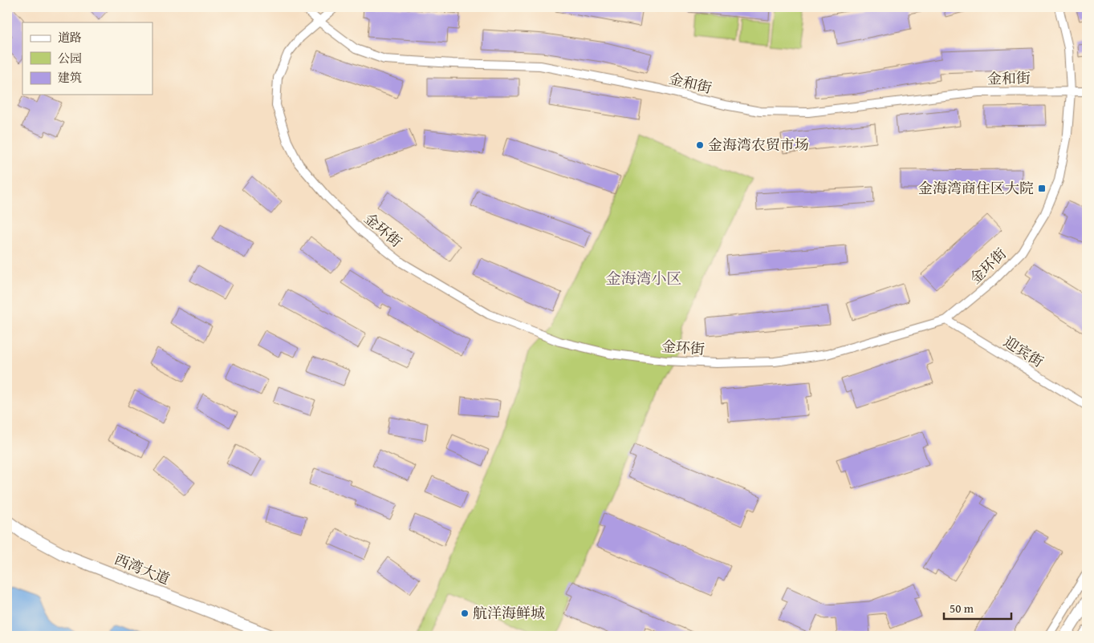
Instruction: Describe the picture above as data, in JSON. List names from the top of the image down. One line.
{"streets":{"main road":["西湾大道"],"street":["金和街","金环街","迎宾街"]},"crossings":[["金和街","金环街"],["金环街","迎宾街"]],"districts":["金海湾小区"],"places":{"other":["金海湾农贸市场","航洋海鲜城"],"transit":["金海湾商住区大院"]},"legend":["道路","公园","建筑"],"scale_bar":"50 m"}
